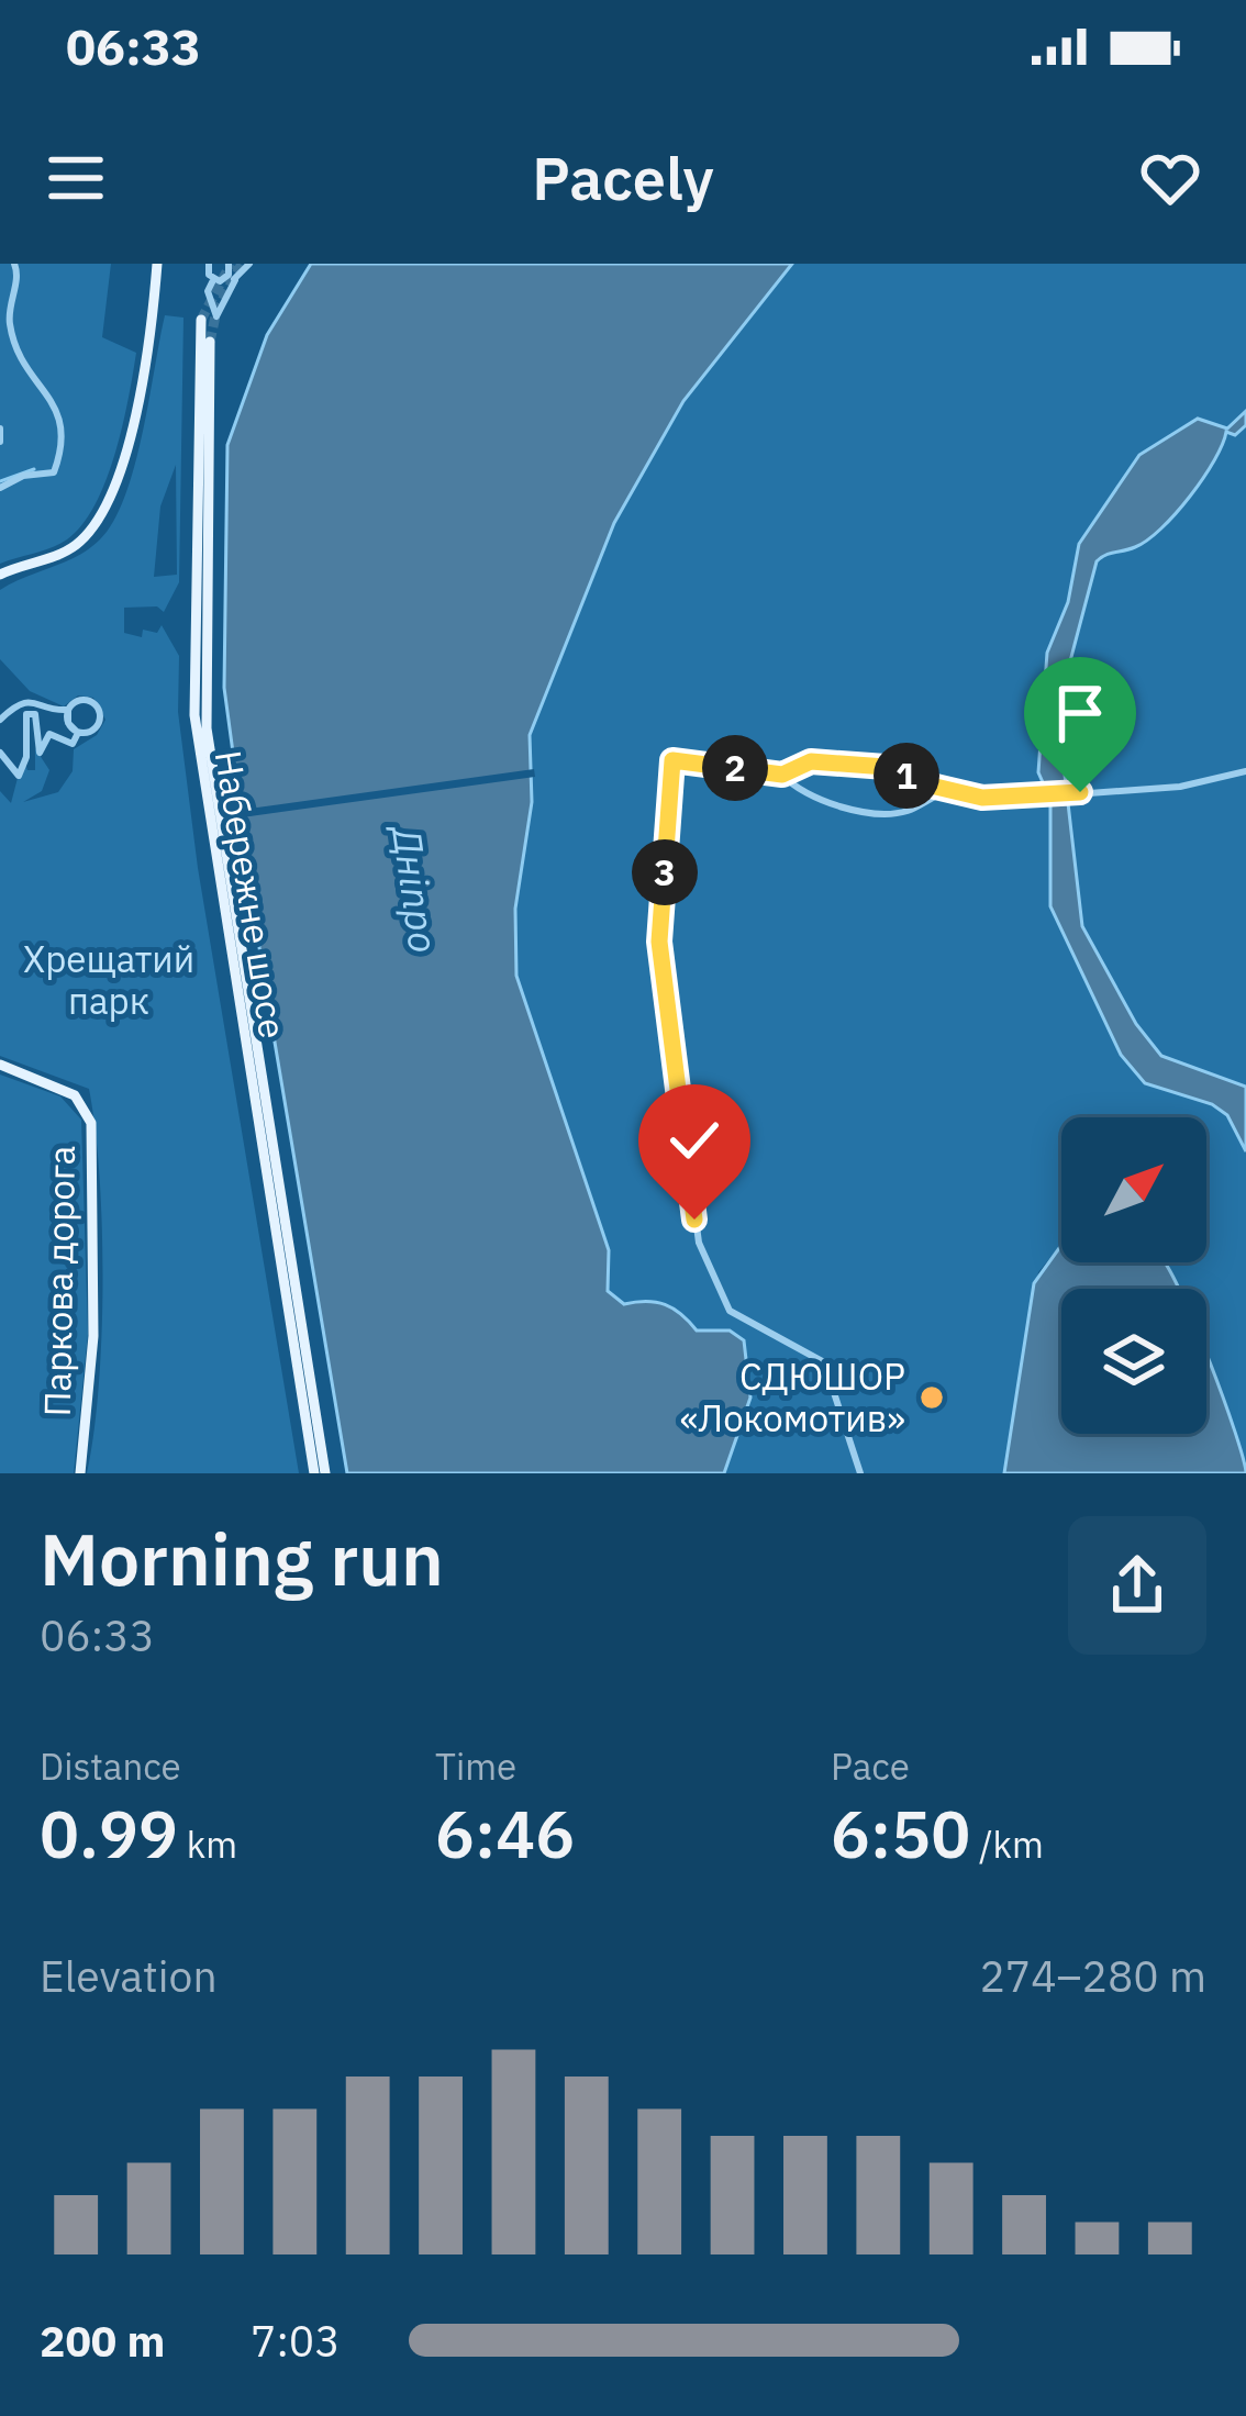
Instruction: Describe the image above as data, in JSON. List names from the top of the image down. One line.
{"streets":{"main road":["Набережне шосе","Паркова дорога"]},"water":["Дніпро"],"parks":["Хрещатий парк"],"places":["СДЮШОР «Локомотив»"],"north":"top right","page":{"status":"06:33","header":"Pacely","pins":["2","1","3"],"heading":["Morning run","06:33"],"stats":[["Distance","0.99 km"],["Time","6:46"],["Pace","6:50 /km"]],"chart":["Elevation","274–280 m"],"list":[{"name":"200 m","note":"7:03"}]}}
